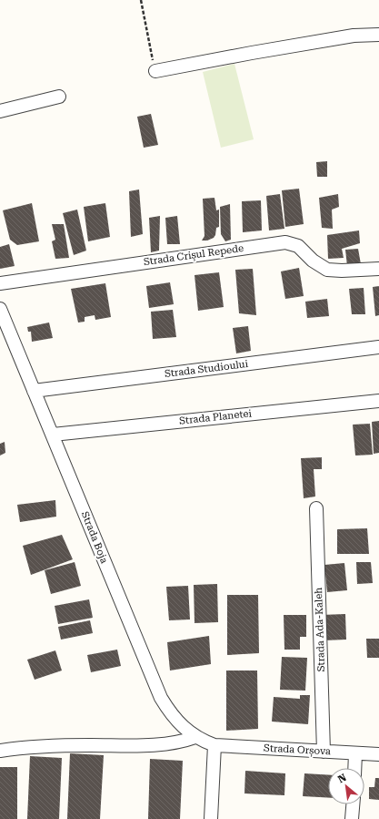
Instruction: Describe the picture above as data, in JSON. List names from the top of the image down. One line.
{"streets":{"street":["Strada Crișul Repede","Strada Studioului","Strada Planetei","Strada Boja","Strada Ada-Kaleh","Strada Orșova"]},"crossings":[["Strada Studioului","Strada Boja"],["Strada Planetei","Strada Boja"],["Strada Boja","Strada Orșova"],["Strada Ada-Kaleh","Strada Orșova"]],"north":"top left"}
